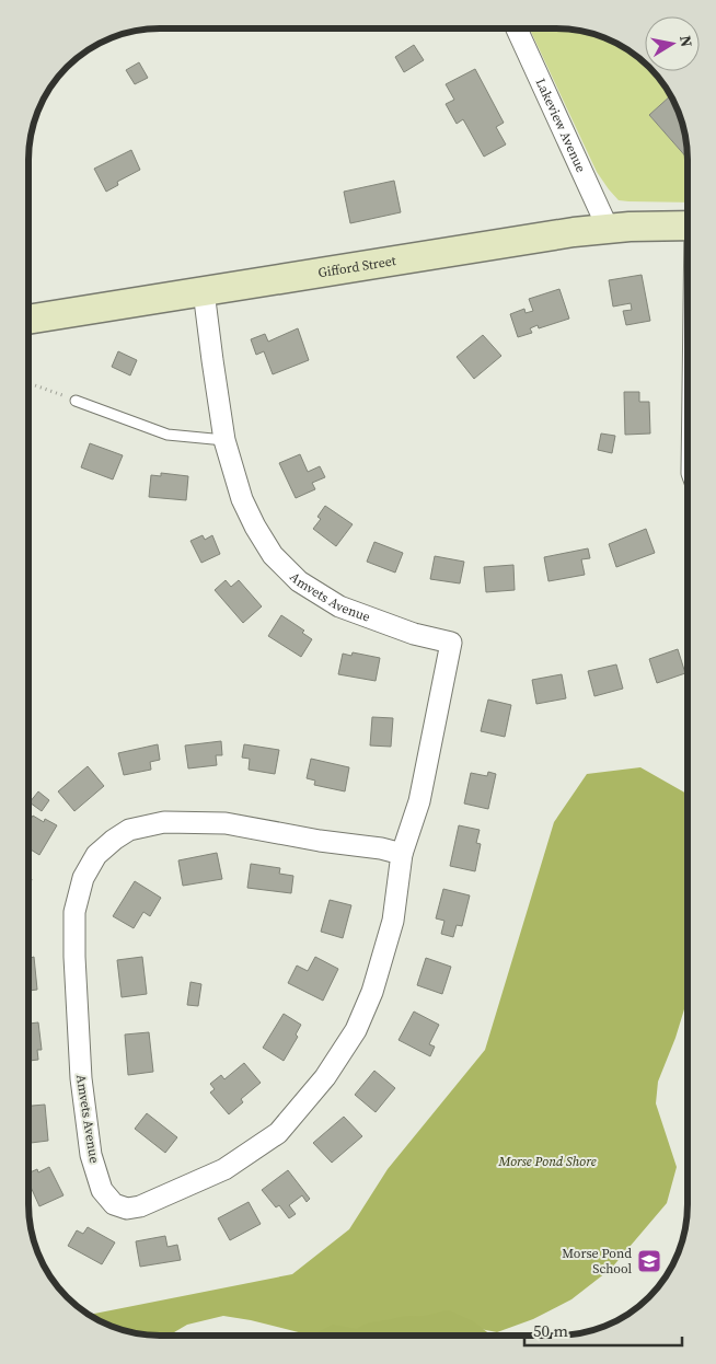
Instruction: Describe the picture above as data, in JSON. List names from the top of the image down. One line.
{"streets":{"main road":["Gifford Street"],"street":["Lakeview Avenue","Amvets Avenue"]},"crossings":[["Lakeview Avenue","Gifford Street"],["Gifford Street","Amvets Avenue"]],"parks":["Morse Pond Shore"],"places":{"school or university":["Morse Pond School"]},"scale_bar":"50 m","north":"right"}
